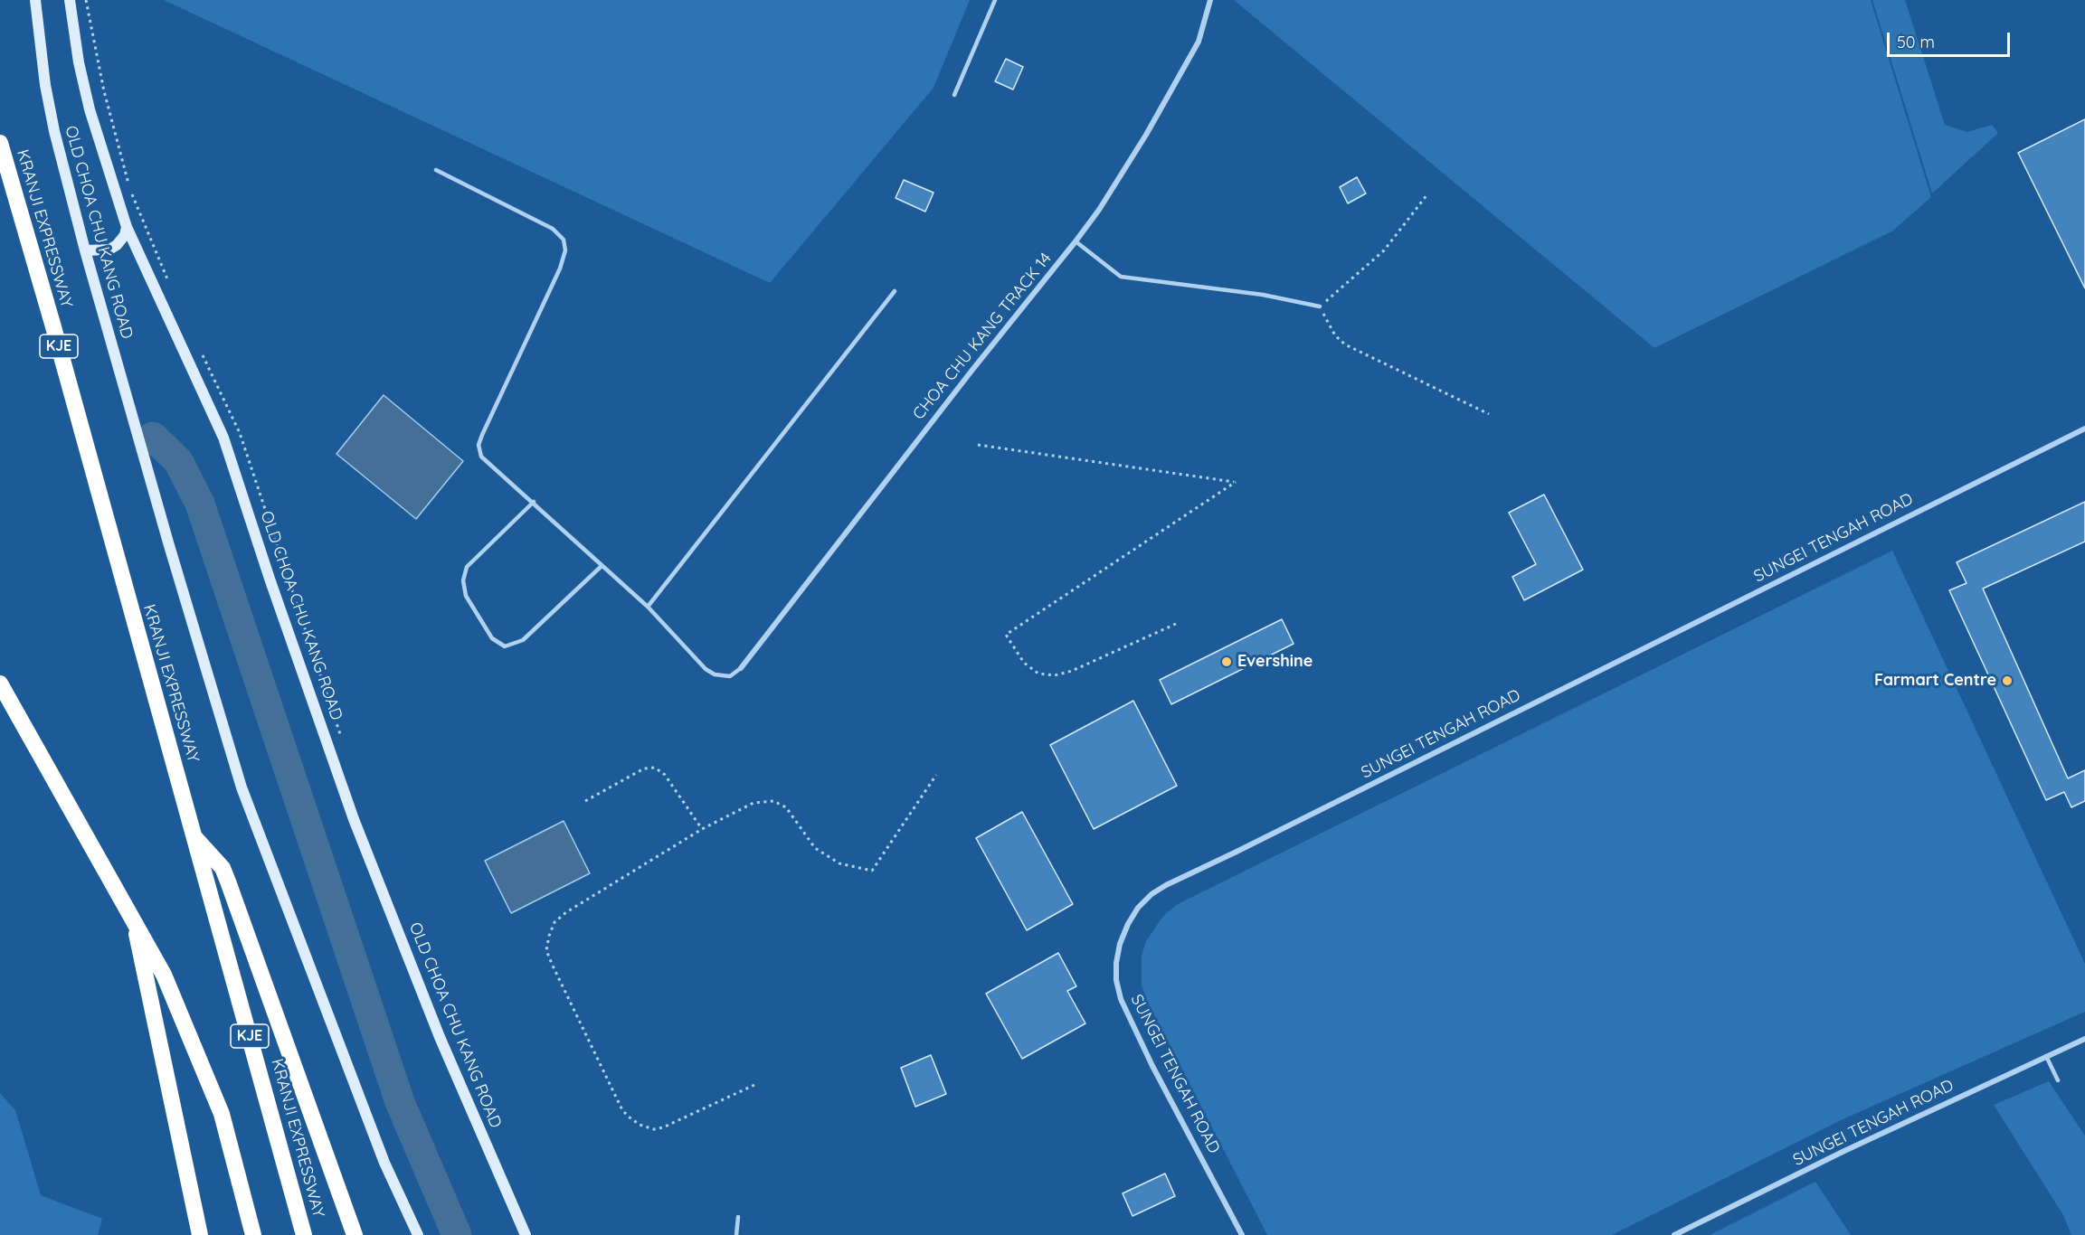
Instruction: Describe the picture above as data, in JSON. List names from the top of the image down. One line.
{"streets":{"highway":["KRANJI EXPRESSWAY","KJE"],"main road":["OLD CHOA CHU KANG ROAD"],"street":["CHOA CHU KANG TRACK 14","SUNGEI TENGAH ROAD"]},"places":["Evershine","Farmart Centre"],"scale_bar":"50 m"}
